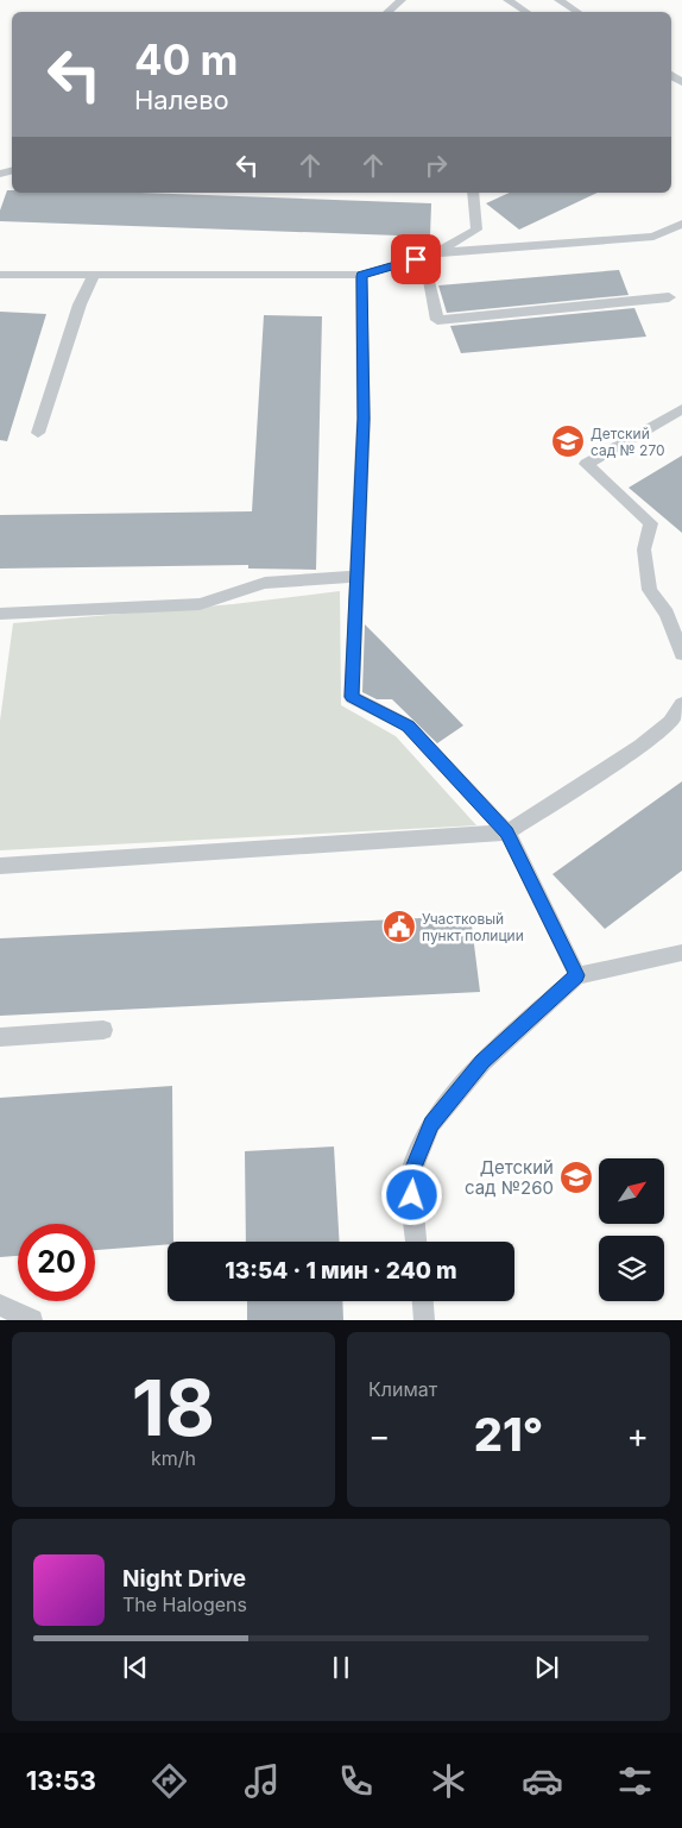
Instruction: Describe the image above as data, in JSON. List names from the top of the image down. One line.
{"places":{"school or university":["Детский сад № 270","Детский сад №260"],"public building":["Участковый пункт полиции"]},"north":"top right","page":{"turn":["40 m","Налево"],"limit":"20","trip":"13:54 · 1 мин · 240 m","tile":[["18","km/h"],"Климат"],"heat":["−","21°","+"],"song":["Night Drive","The Halogens"],"tabs":"13:53"}}
